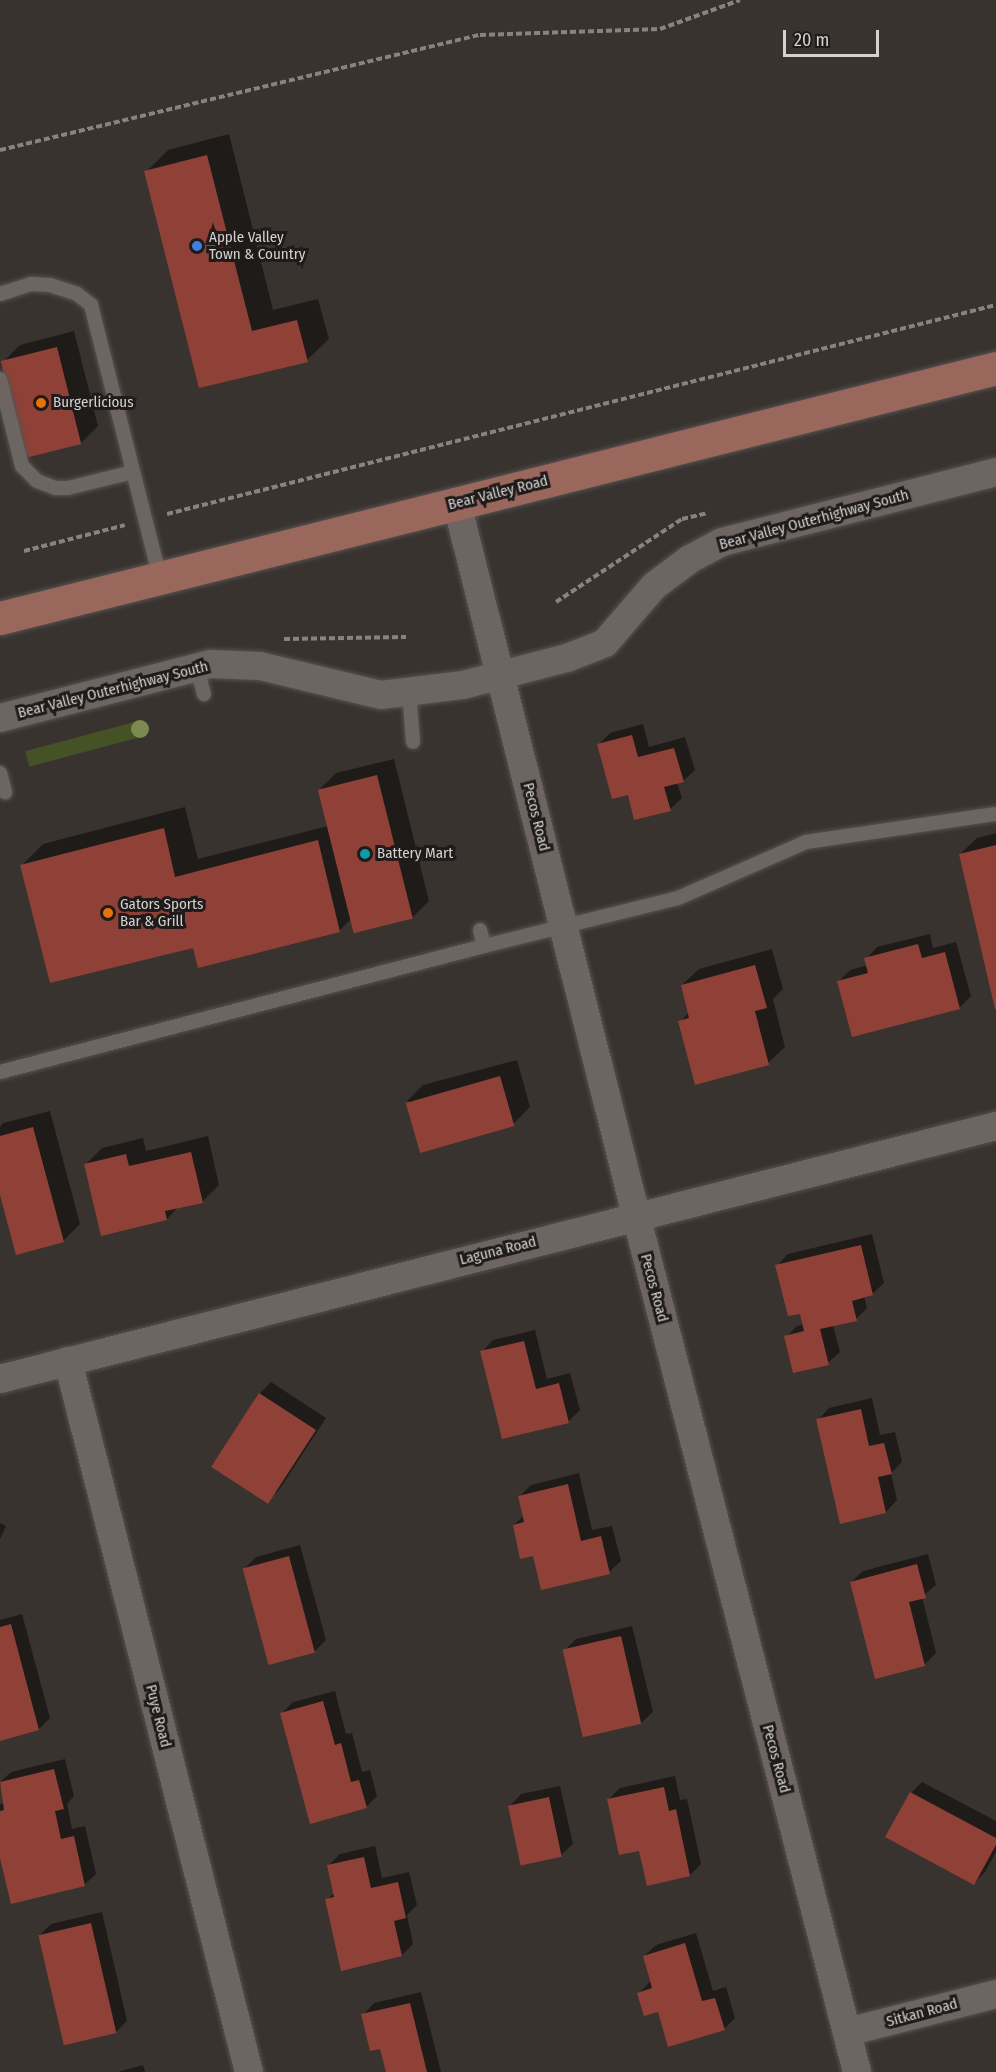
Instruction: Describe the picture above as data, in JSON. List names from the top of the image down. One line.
{"streets":{"main road":["Bear Valley Road"],"street":["Bear Valley Outerhighway South","Pecos Road","Laguna Road","Puye Road","Sitkan Road"]},"crossings":[["Bear Valley Road","Pecos Road"],["Bear Valley Outerhighway South","Pecos Road"],["Pecos Road","Laguna Road"],["Pecos Road","Sitkan Road"],["Laguna Road","Puye Road"]],"places":["Apple Valley Town & Country","Burgerlicious","Battery Mart","Gators Sports Bar & Grill"],"scale_bar":"20 m"}
